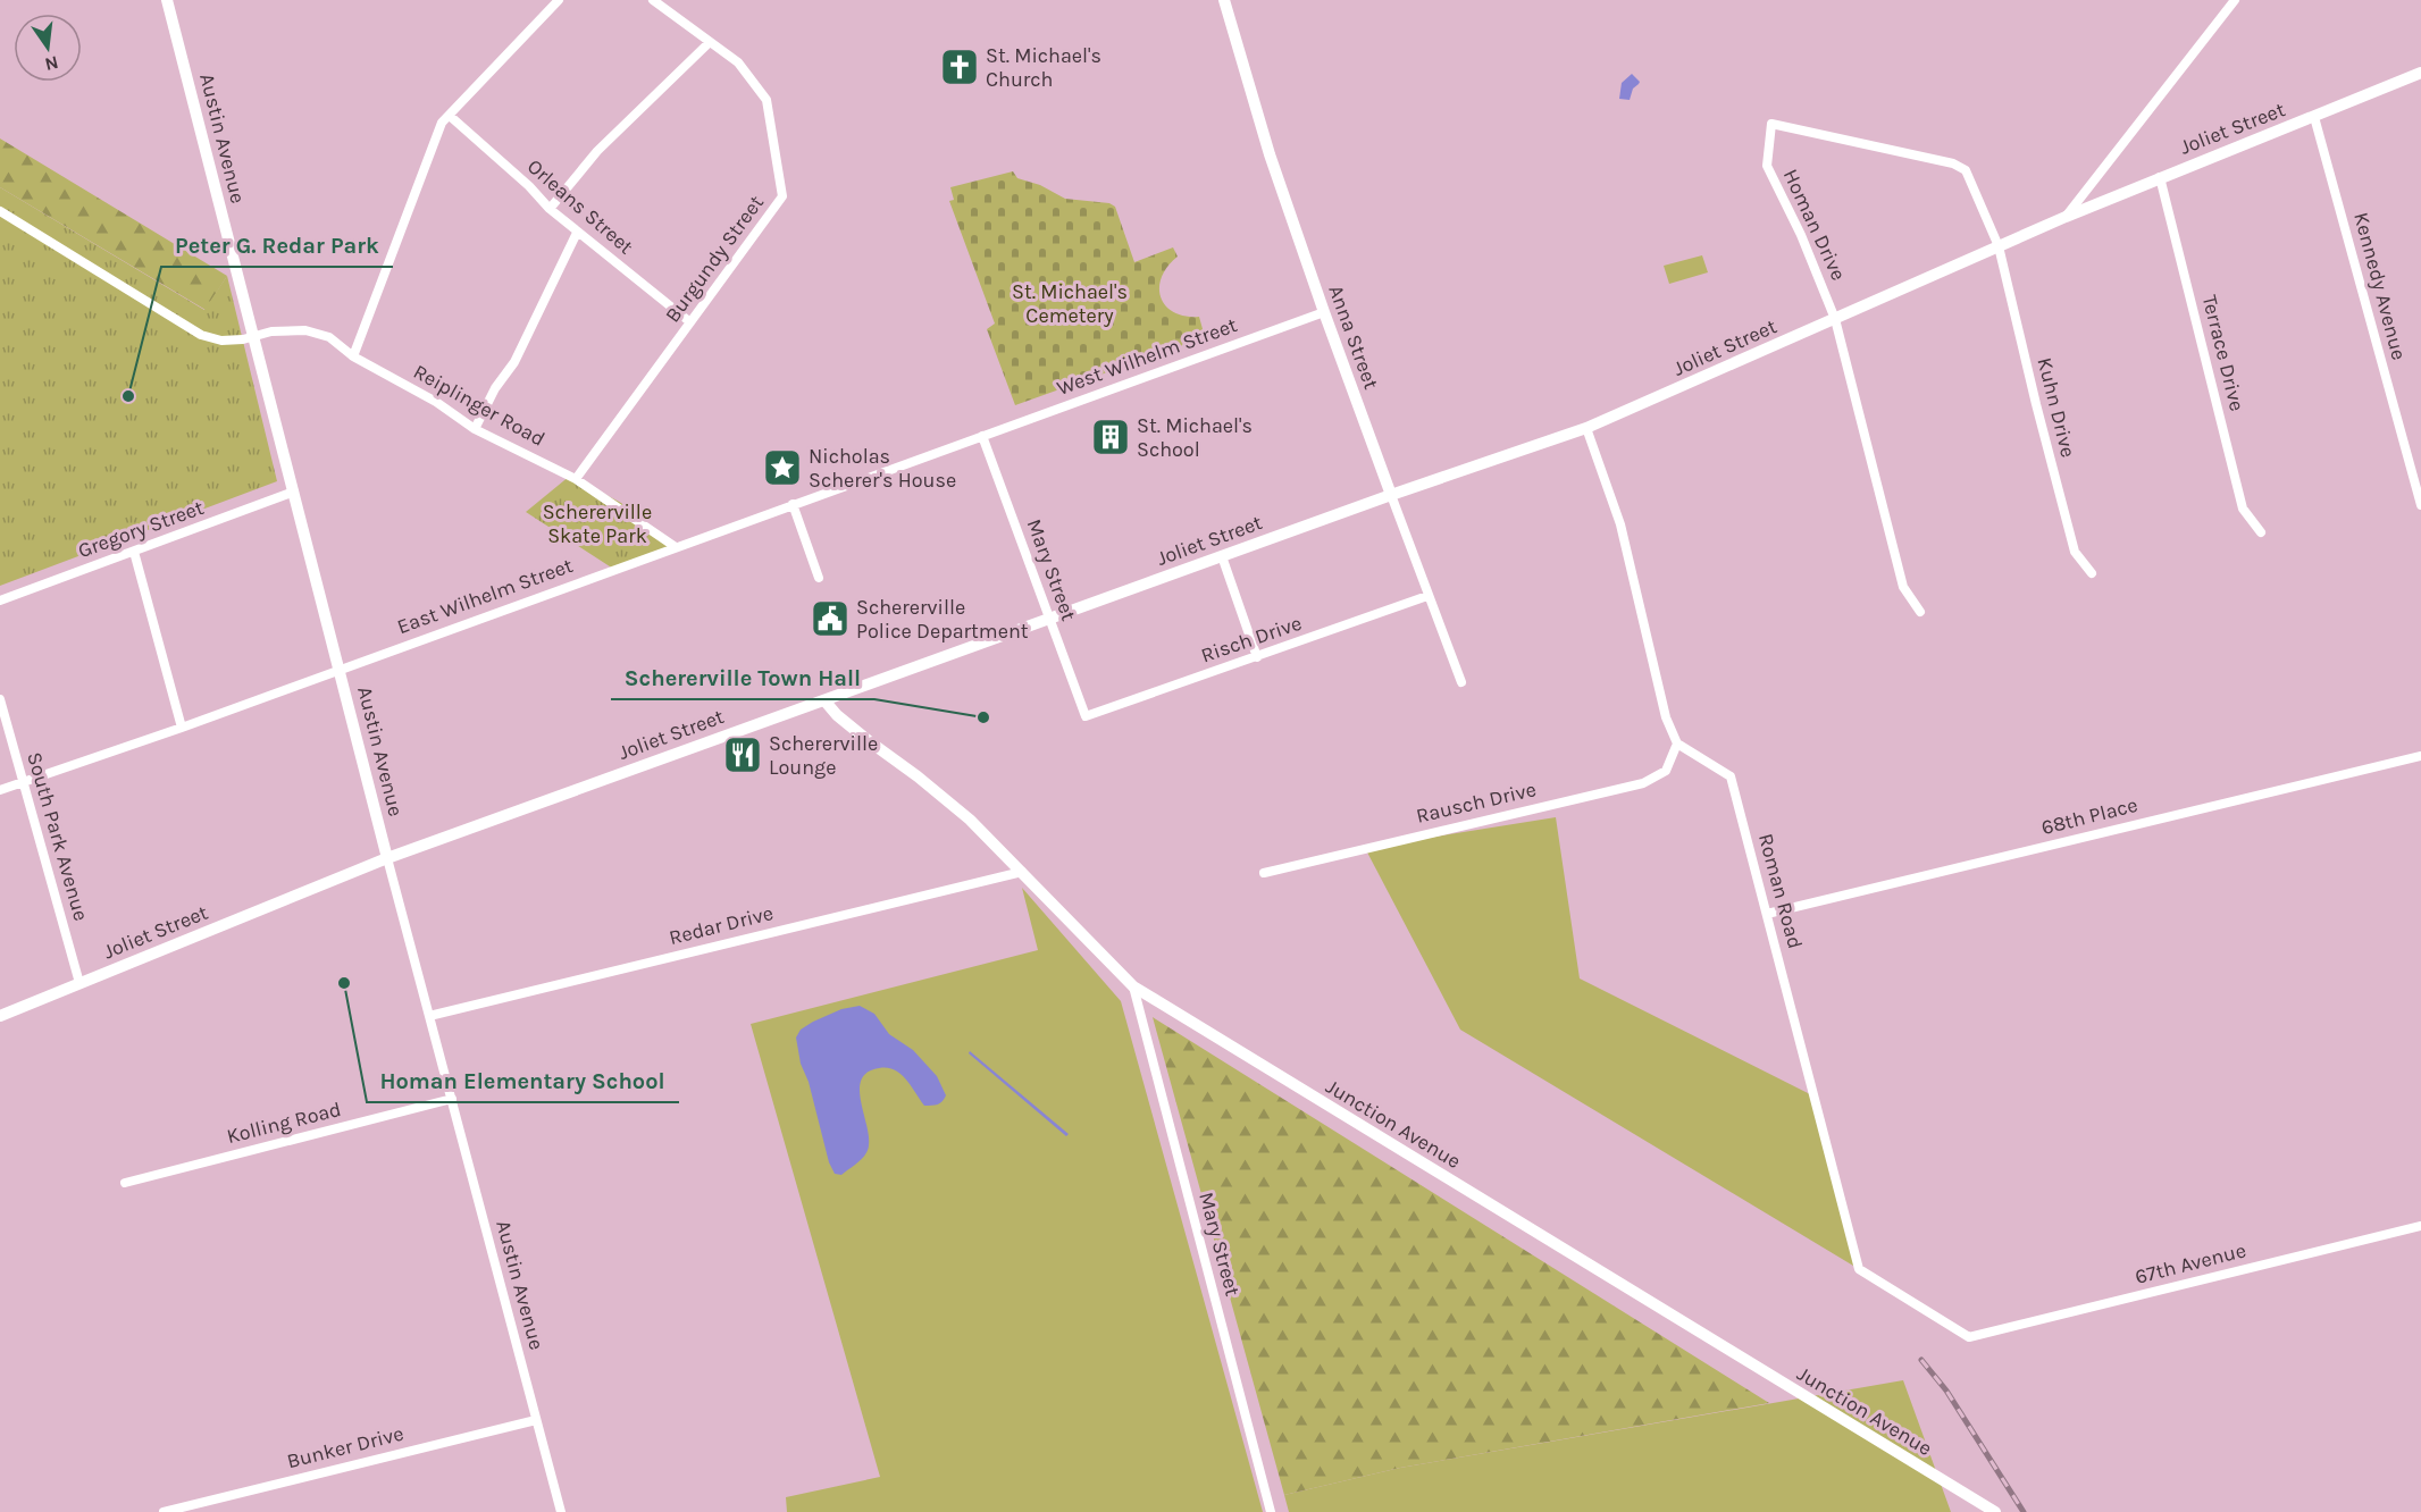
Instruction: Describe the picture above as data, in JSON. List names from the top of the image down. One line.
{"streets":{"street":["Joliet Street","Austin Avenue","Orleans Street","Homan Drive","Burgundy Street","Kennedy Avenue","Anna Street","Terrace Drive","West Wilhelm Street","Reiplinger Road","Kuhn Drive","Gregory Street","Mary Street","East Wilhelm Street","Risch Drive","Rausch Drive","68th Place","South Park Avenue","Roman Road","Redar Drive","Kolling Road","Junction Avenue","67th Avenue","Bunker Drive"]},"crossings":[["Joliet Street","Austin Avenue"],["Joliet Street","Homan Drive"],["Joliet Street","Kennedy Avenue"],["Joliet Street","Anna Street"],["Joliet Street","Terrace Drive"],["Joliet Street","Kuhn Drive"],["Joliet Street","Mary Street"],["Joliet Street","South Park Avenue"],["Joliet Street","Junction Avenue"],["Austin Avenue","Reiplinger Road"],["Austin Avenue","Gregory Street"],["Austin Avenue","East Wilhelm Street"],["Austin Avenue","Redar Drive"],["Austin Avenue","Kolling Road"],["Austin Avenue","Bunker Drive"],["Orleans Street","Burgundy Street"],["Homan Drive","Kuhn Drive"],["Burgundy Street","Reiplinger Road"],["Anna Street","West Wilhelm Street"],["Anna Street","Risch Drive"],["West Wilhelm Street","Mary Street"],["West Wilhelm Street","East Wilhelm Street"],["Reiplinger Road","East Wilhelm Street"],["Mary Street","East Wilhelm Street"],["Mary Street","Risch Drive"],["Mary Street","Junction Avenue"],["East Wilhelm Street","South Park Avenue"],["Rausch Drive","Roman Road"],["68th Place","Roman Road"],["Roman Road","67th Avenue"],["Redar Drive","Junction Avenue"]],"parks":["St. Michael's Cemetery","Schererville Skate Park"],"places":{"church":["St. Michael's Church"],"other":["Peter G. Redar Park","Schererville Town Hall","Homan Elementary School"],"building":["St. Michael's School"],"place":["Nicholas Scherer's House"],"public building":["Schererville Police Department"],"restaurant":["Schererville Lounge"]},"north":"bottom"}
